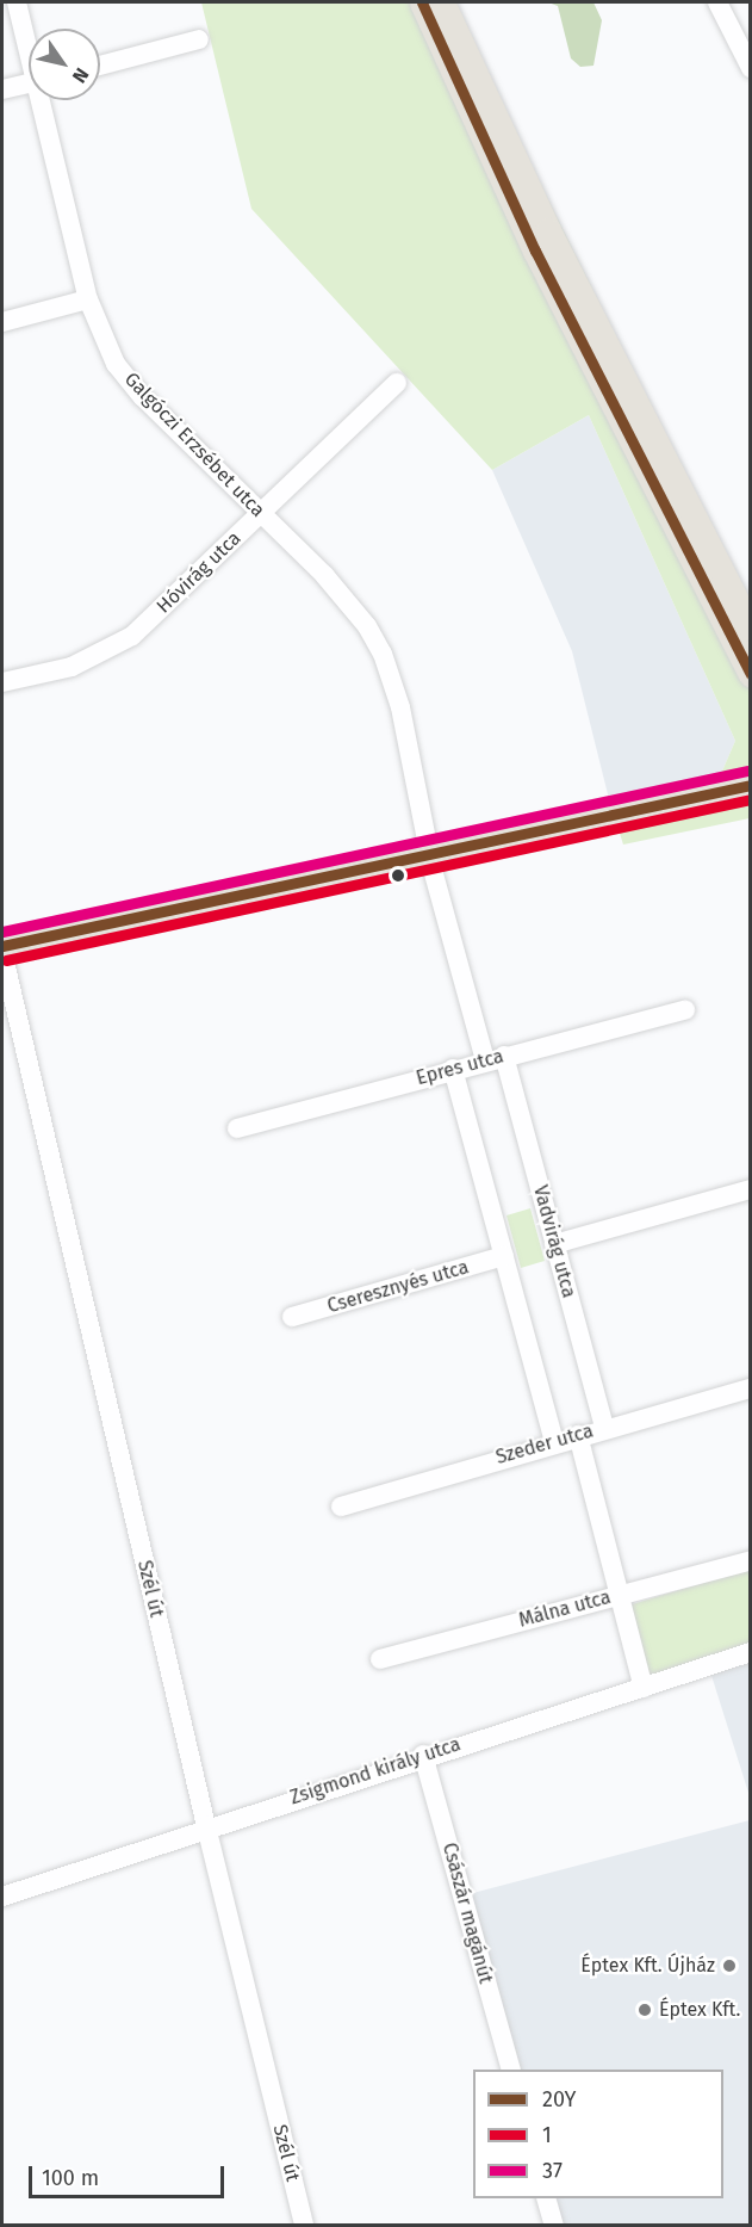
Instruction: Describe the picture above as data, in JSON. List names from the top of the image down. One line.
{"streets":{"street":["Galgóczi Erzsébet utca","Hóvirág utca","Epres utca","Vadvirág utca","Cseresznyés utca","Szeder utca","Szél út","Málna utca","Zsigmond király utca","Császár magánút"]},"crossings":[["Galgóczi Erzsébet utca","Hóvirág utca"],["Galgóczi Erzsébet utca","Vadvirág utca"],["Epres utca","Vadvirág utca"],["Vadvirág utca","Szeder utca"],["Szél út","Zsigmond király utca"],["Zsigmond király utca","Császár magánút"]],"places":["Éptex Kft. Újház","Éptex Kft."],"lines":["transit line 20Y","transit line 37","transit line 1"],"legend":["20Y","1","37"],"scale_bar":"100 m","north":"bottom right"}
